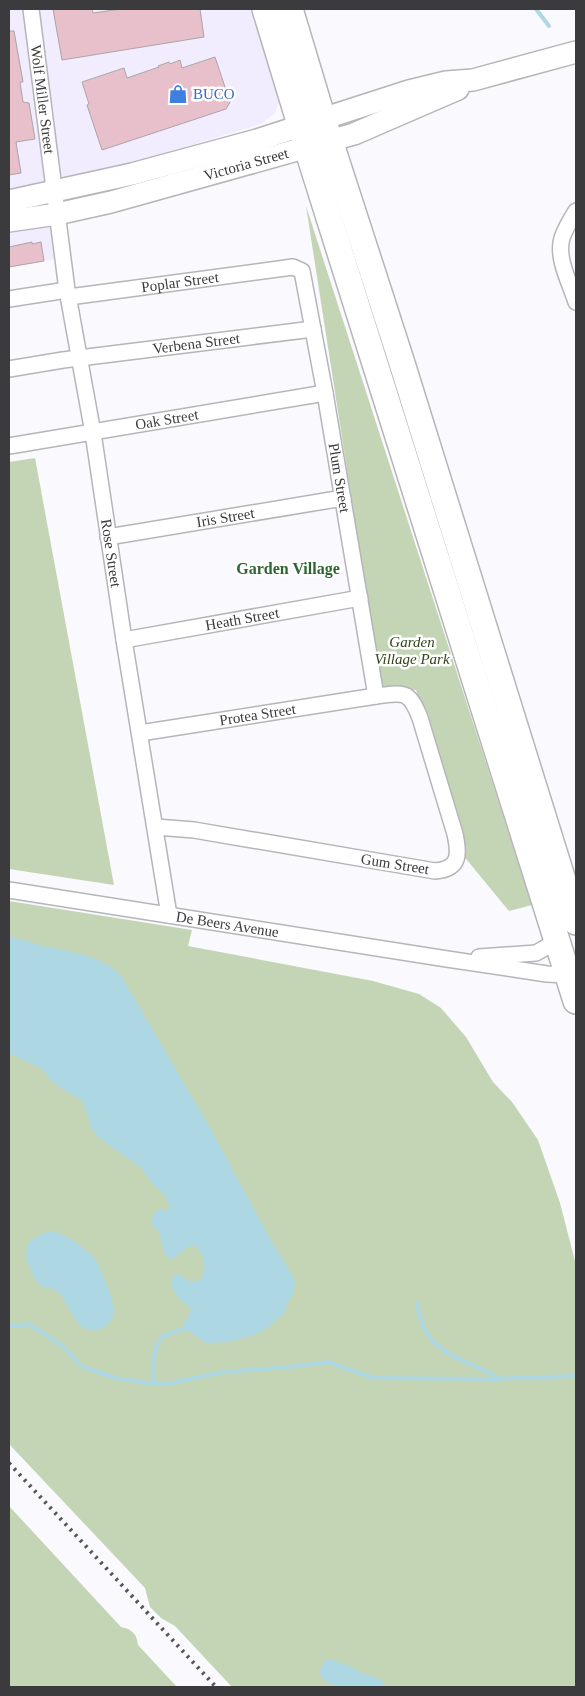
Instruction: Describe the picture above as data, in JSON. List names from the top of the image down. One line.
{"streets":{"main road":["Victoria Street"],"street":["Wolf Miller Street","Poplar Street","Verbena Street","Oak Street","Plum Street","Iris Street","Rose Street","Heath Street","Protea Street","Gum Street","De Beers Avenue"]},"crossings":[["Wolf Miller Street","Victoria Street"],["Wolf Miller Street","Rose Street"],["Victoria Street","Rose Street"],["Poplar Street","Plum Street"],["Poplar Street","Rose Street"],["Verbena Street","Plum Street"],["Verbena Street","Rose Street"],["Oak Street","Plum Street"],["Oak Street","Rose Street"],["Plum Street","Iris Street"],["Plum Street","Heath Street"],["Plum Street","Protea Street"],["Plum Street","Gum Street"],["Iris Street","Rose Street"],["Rose Street","Heath Street"],["Rose Street","Protea Street"],["Rose Street","Gum Street"],["Rose Street","De Beers Avenue"],["Protea Street","Gum Street"]],"districts":["Garden Village"],"parks":["Garden Village Park"],"places":{"shop":["BUCO"]}}
